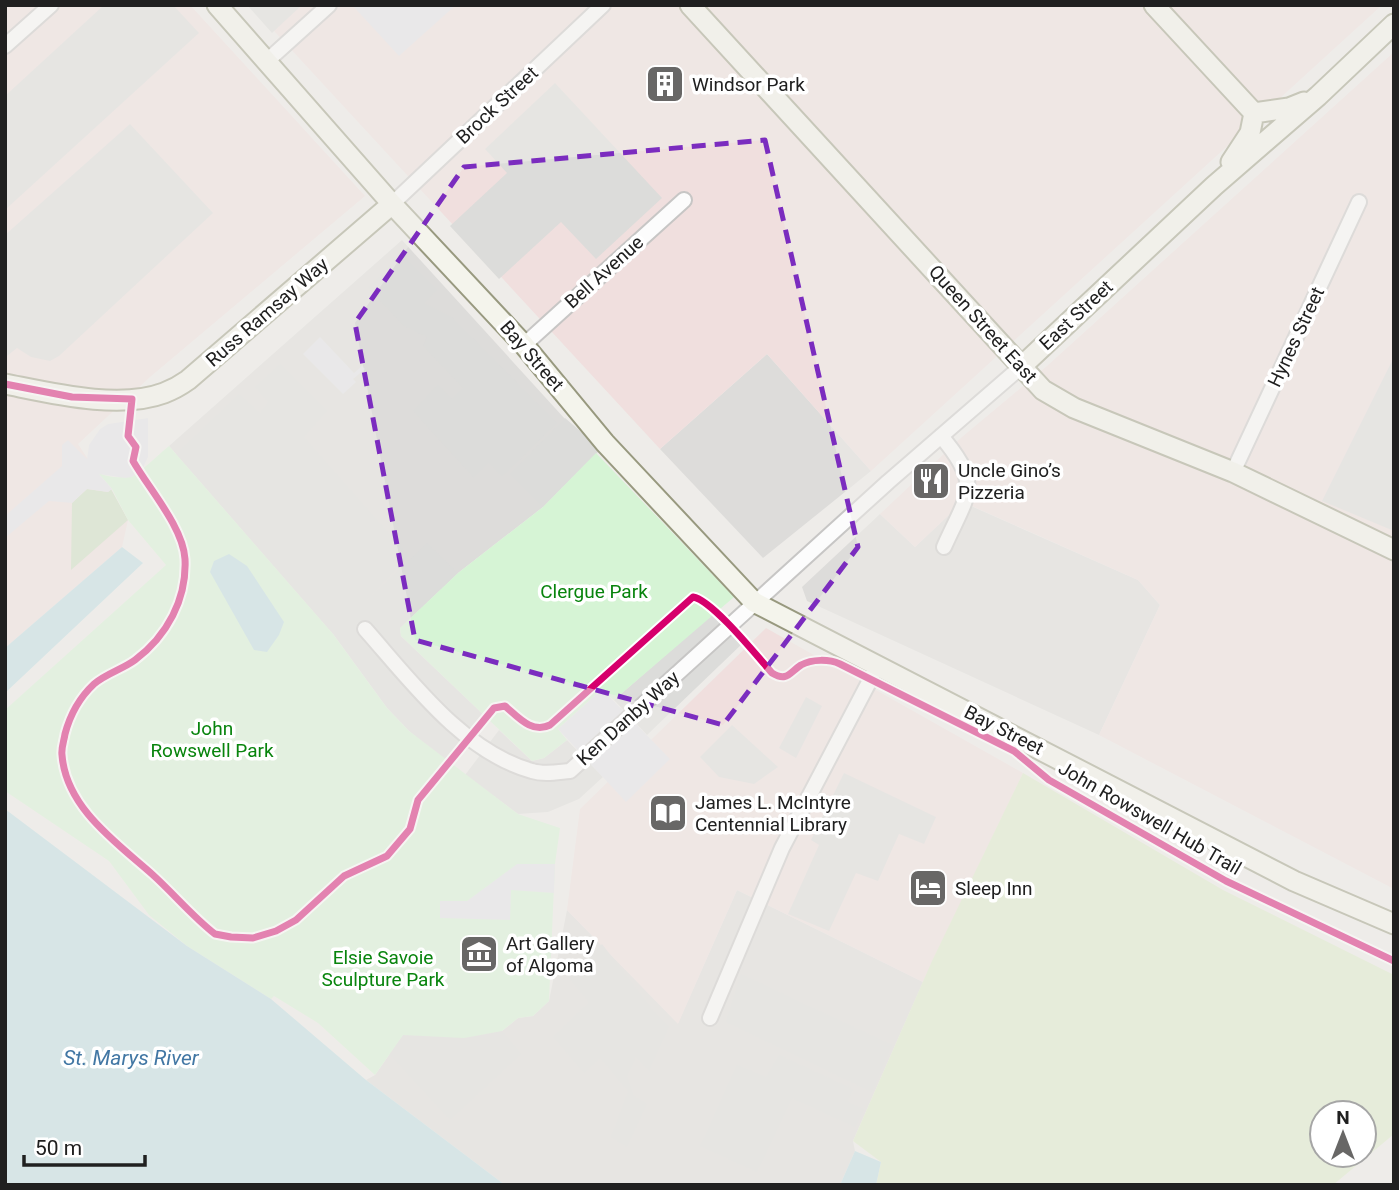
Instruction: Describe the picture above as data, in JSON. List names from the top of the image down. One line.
{"streets":{"main road":["Russ Ramsay Way","East Street","Queen Street East","Bay Street"],"street":["Brock Street","Bell Avenue","Hynes Street","Ken Danby Way"],"cycle path":["John Rowswell Hub Trail"]},"crossings":[["Brock Street","Russ Ramsay Way"],["Brock Street","Bay Street"],["Bell Avenue","Bay Street"],["Russ Ramsay Way","Bay Street"],["East Street","Queen Street East"],["East Street","Bay Street"],["East Street","Ken Danby Way"],["Queen Street East","Hynes Street"],["Bay Street","Ken Danby Way"]],"water":["St. Marys River"],"parks":["Clergue Park","John Rowswell Park","Elsie Savoie Sculpture Park"],"places":{"building":["Windsor Park"],"restaurant":["Uncle Gino’s Pizzeria"],"library":["James L. McIntyre Centennial Library"],"hotel":["Sleep Inn"],"museum":["Art Gallery of Algoma"]},"scale_bar":"50 m","north":"top"}
